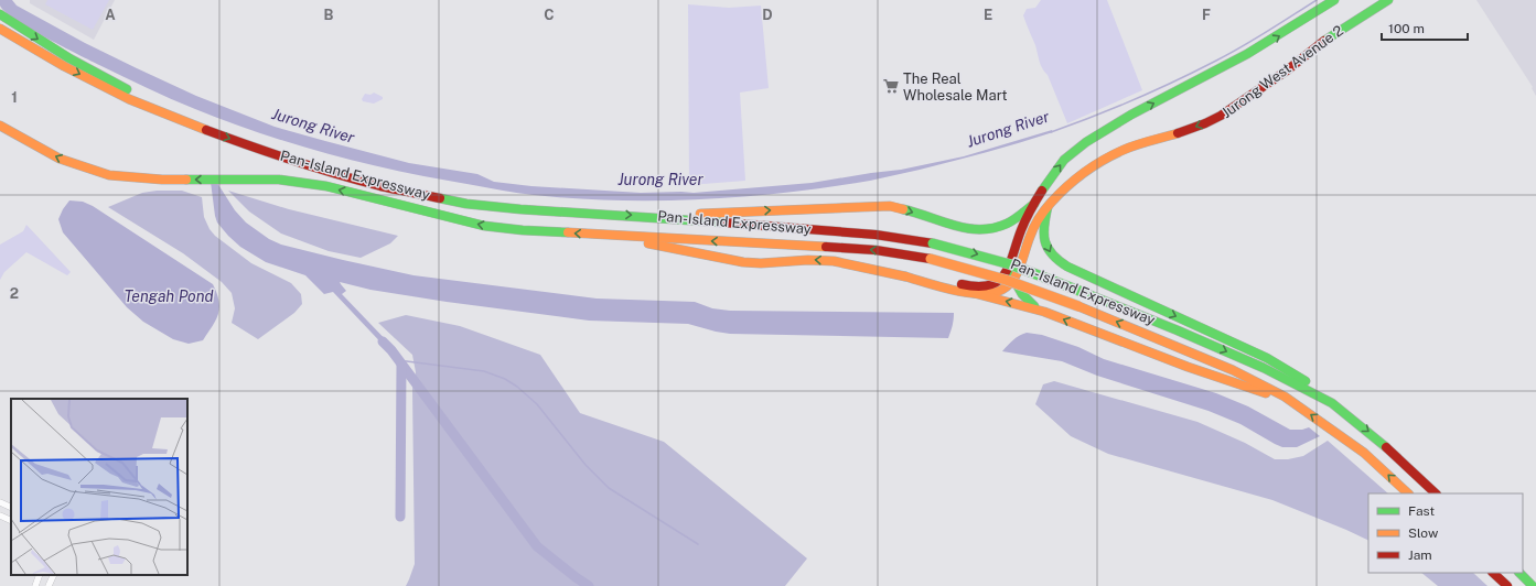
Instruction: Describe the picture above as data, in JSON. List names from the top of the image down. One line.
{"streets":{"main road":["Jurong West Avenue 2","Pan-Island Expressway"]},"water":["Jurong River","Tengah Pond"],"places":{"supermarket":["The Real Wholesale Mart"]},"legend":["Fast","Slow","Jam"],"scale_bar":"100 m","grid":{"columns":["A","B","C","D","E","F"],"rows":["1","2"]}}
